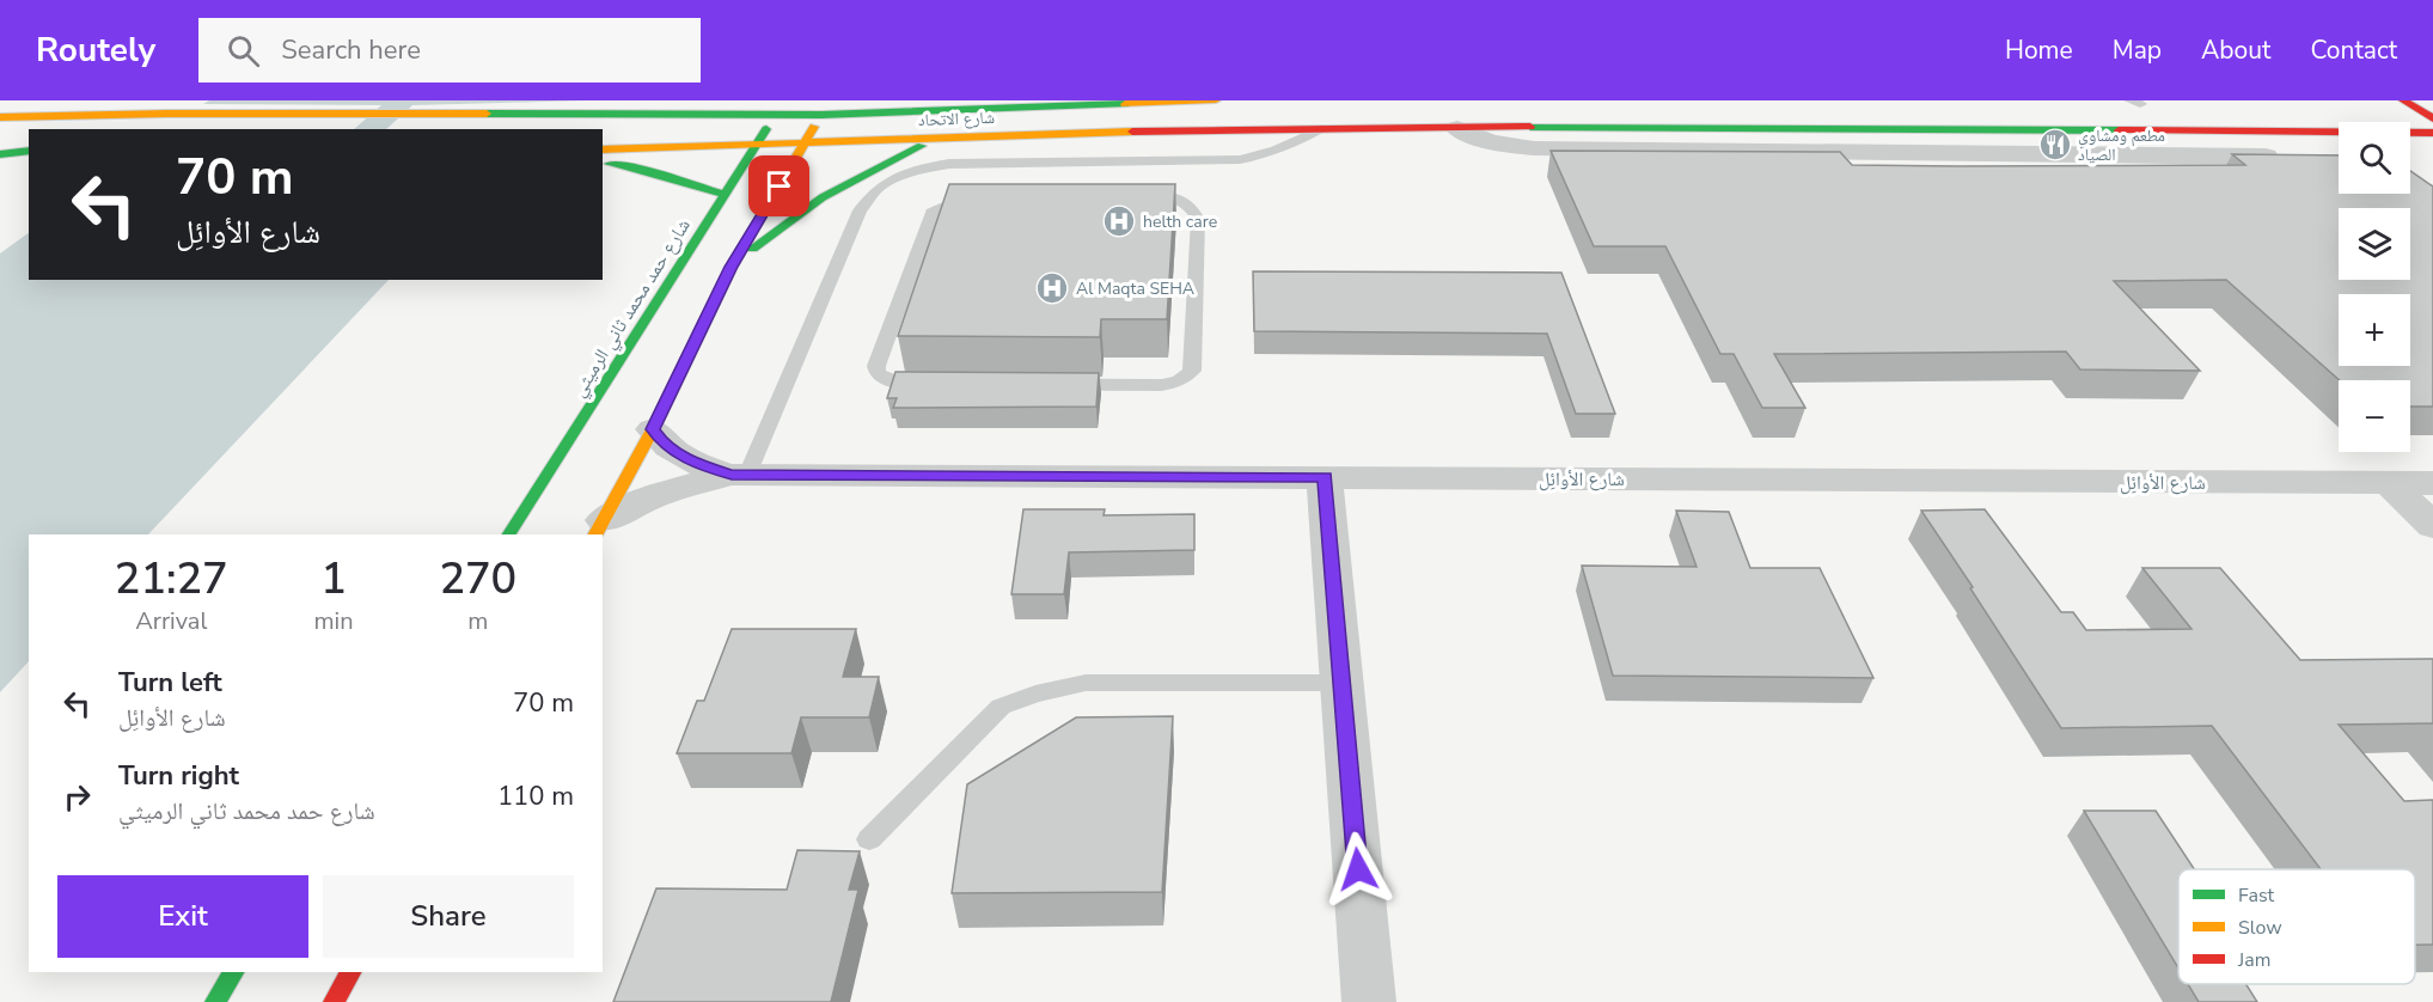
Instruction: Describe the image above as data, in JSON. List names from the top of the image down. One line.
{"streets":{"main road":["شارع الاتحاد","شارع حمد محمد ثاني الرميثي"],"street":["شارع الأوائِل"]},"crossings":[["شارع الاتحاد","شارع حمد محمد ثاني الرميثي"]],"places":{"restaurant":["مطعم ومشاوي الصياد"],"hospital":["helth care","Al Maqta SEHA"]},"legend":["Fast","Slow","Jam"],"page":{"header":"Routely","search":"Search here","nav":["Home","Map","About","Contact"],"map_buttons":["+","−"],"turn":["70 m","شارع الأوائِل"],"eta":["21:27","Arrival","1","min","270","m"],"list":[{"name":"Turn left","note":"شارع الأوائِل","value":"70 m"},{"name":"Turn right","note":"شارع حمد محمد ثاني الرميثي","value":"110 m"}],"buttons":["Exit","Share"]}}
